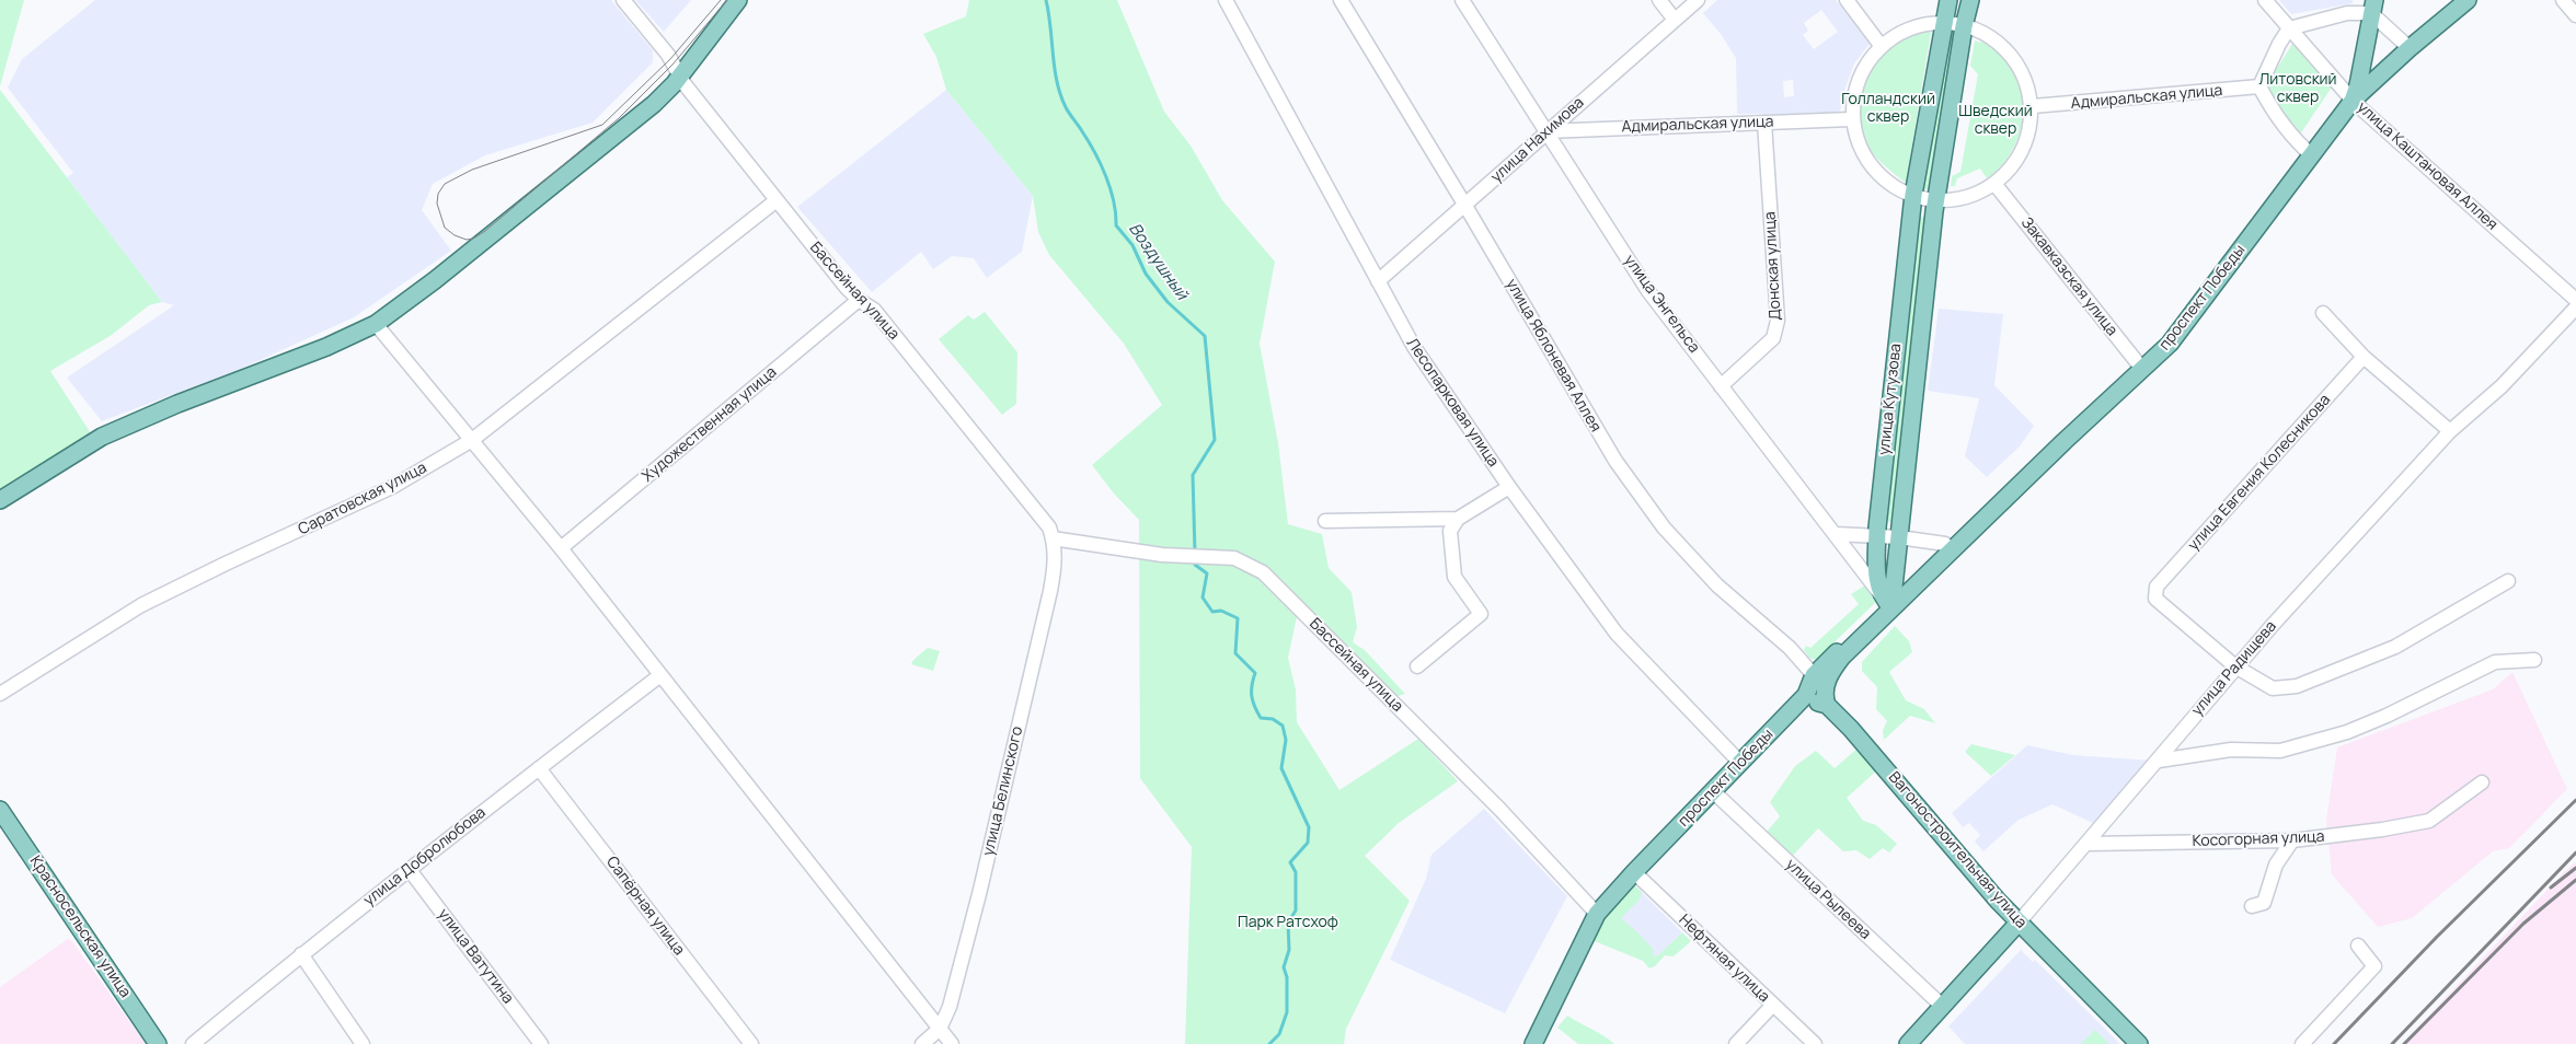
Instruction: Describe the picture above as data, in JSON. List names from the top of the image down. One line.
{"streets":{"main road":["проспект Победы","улица Кутузова","улица Радищева","Вагоностроительная улица","Красносельская улица"],"street":["Адмиральская улица","улица Нахимова","улица Каштановая Аллея","Донская улица","Закавказская улица","Бассейная улица","улица Энгельса","улица Яблоневая Аллея","Лесопарковая улица","Художественная улица","улица Евгения Колесникова","Саратовская улица","улица Белинского","Косогорная улица","улица Добролюбова","улица Рылеева","Сапёрная улица","улица Ватутина","Нефтяная улица"]},"crossings":[["Адмиральская улица","улица Нахимова"],["Адмиральская улица","Донская улица"],["Адмиральская улица","улица Энгельса"],["улица Нахимова","улица Энгельса"],["улица Нахимова","улица Яблоневая Аллея"],["улица Нахимова","Лесопарковая улица"],["улица Каштановая Аллея","проспект Победы"],["Донская улица","улица Энгельса"],["Закавказская улица","проспект Победы"],["Бассейная улица","проспект Победы"],["Бассейная улица","Художественная улица"],["Бассейная улица","Саратовская улица"],["Бассейная улица","улица Белинского"],["проспект Победы","улица Энгельса"],["проспект Победы","улица Яблоневая Аллея"],["проспект Победы","улица Кутузова"],["проспект Победы","Лесопарковая улица"],["проспект Победы","Вагоностроительная улица"],["проспект Победы","улица Рылеева"],["проспект Победы","Нефтяная улица"],["улица Энгельса","улица Кутузова"],["улица Евгения Колесникова","улица Радищева"],["улица Радищева","Косогорная улица"],["улица Радищева","Вагоностроительная улица"],["улица Радищева","улица Рылеева"],["улица Добролюбова","Сапёрная улица"],["улица Добролюбова","улица Ватутина"]],"water":["Воздушный"],"parks":["Литовский сквер","Голландский сквер","Шведский сквер","Парк Ратсхоф"]}
